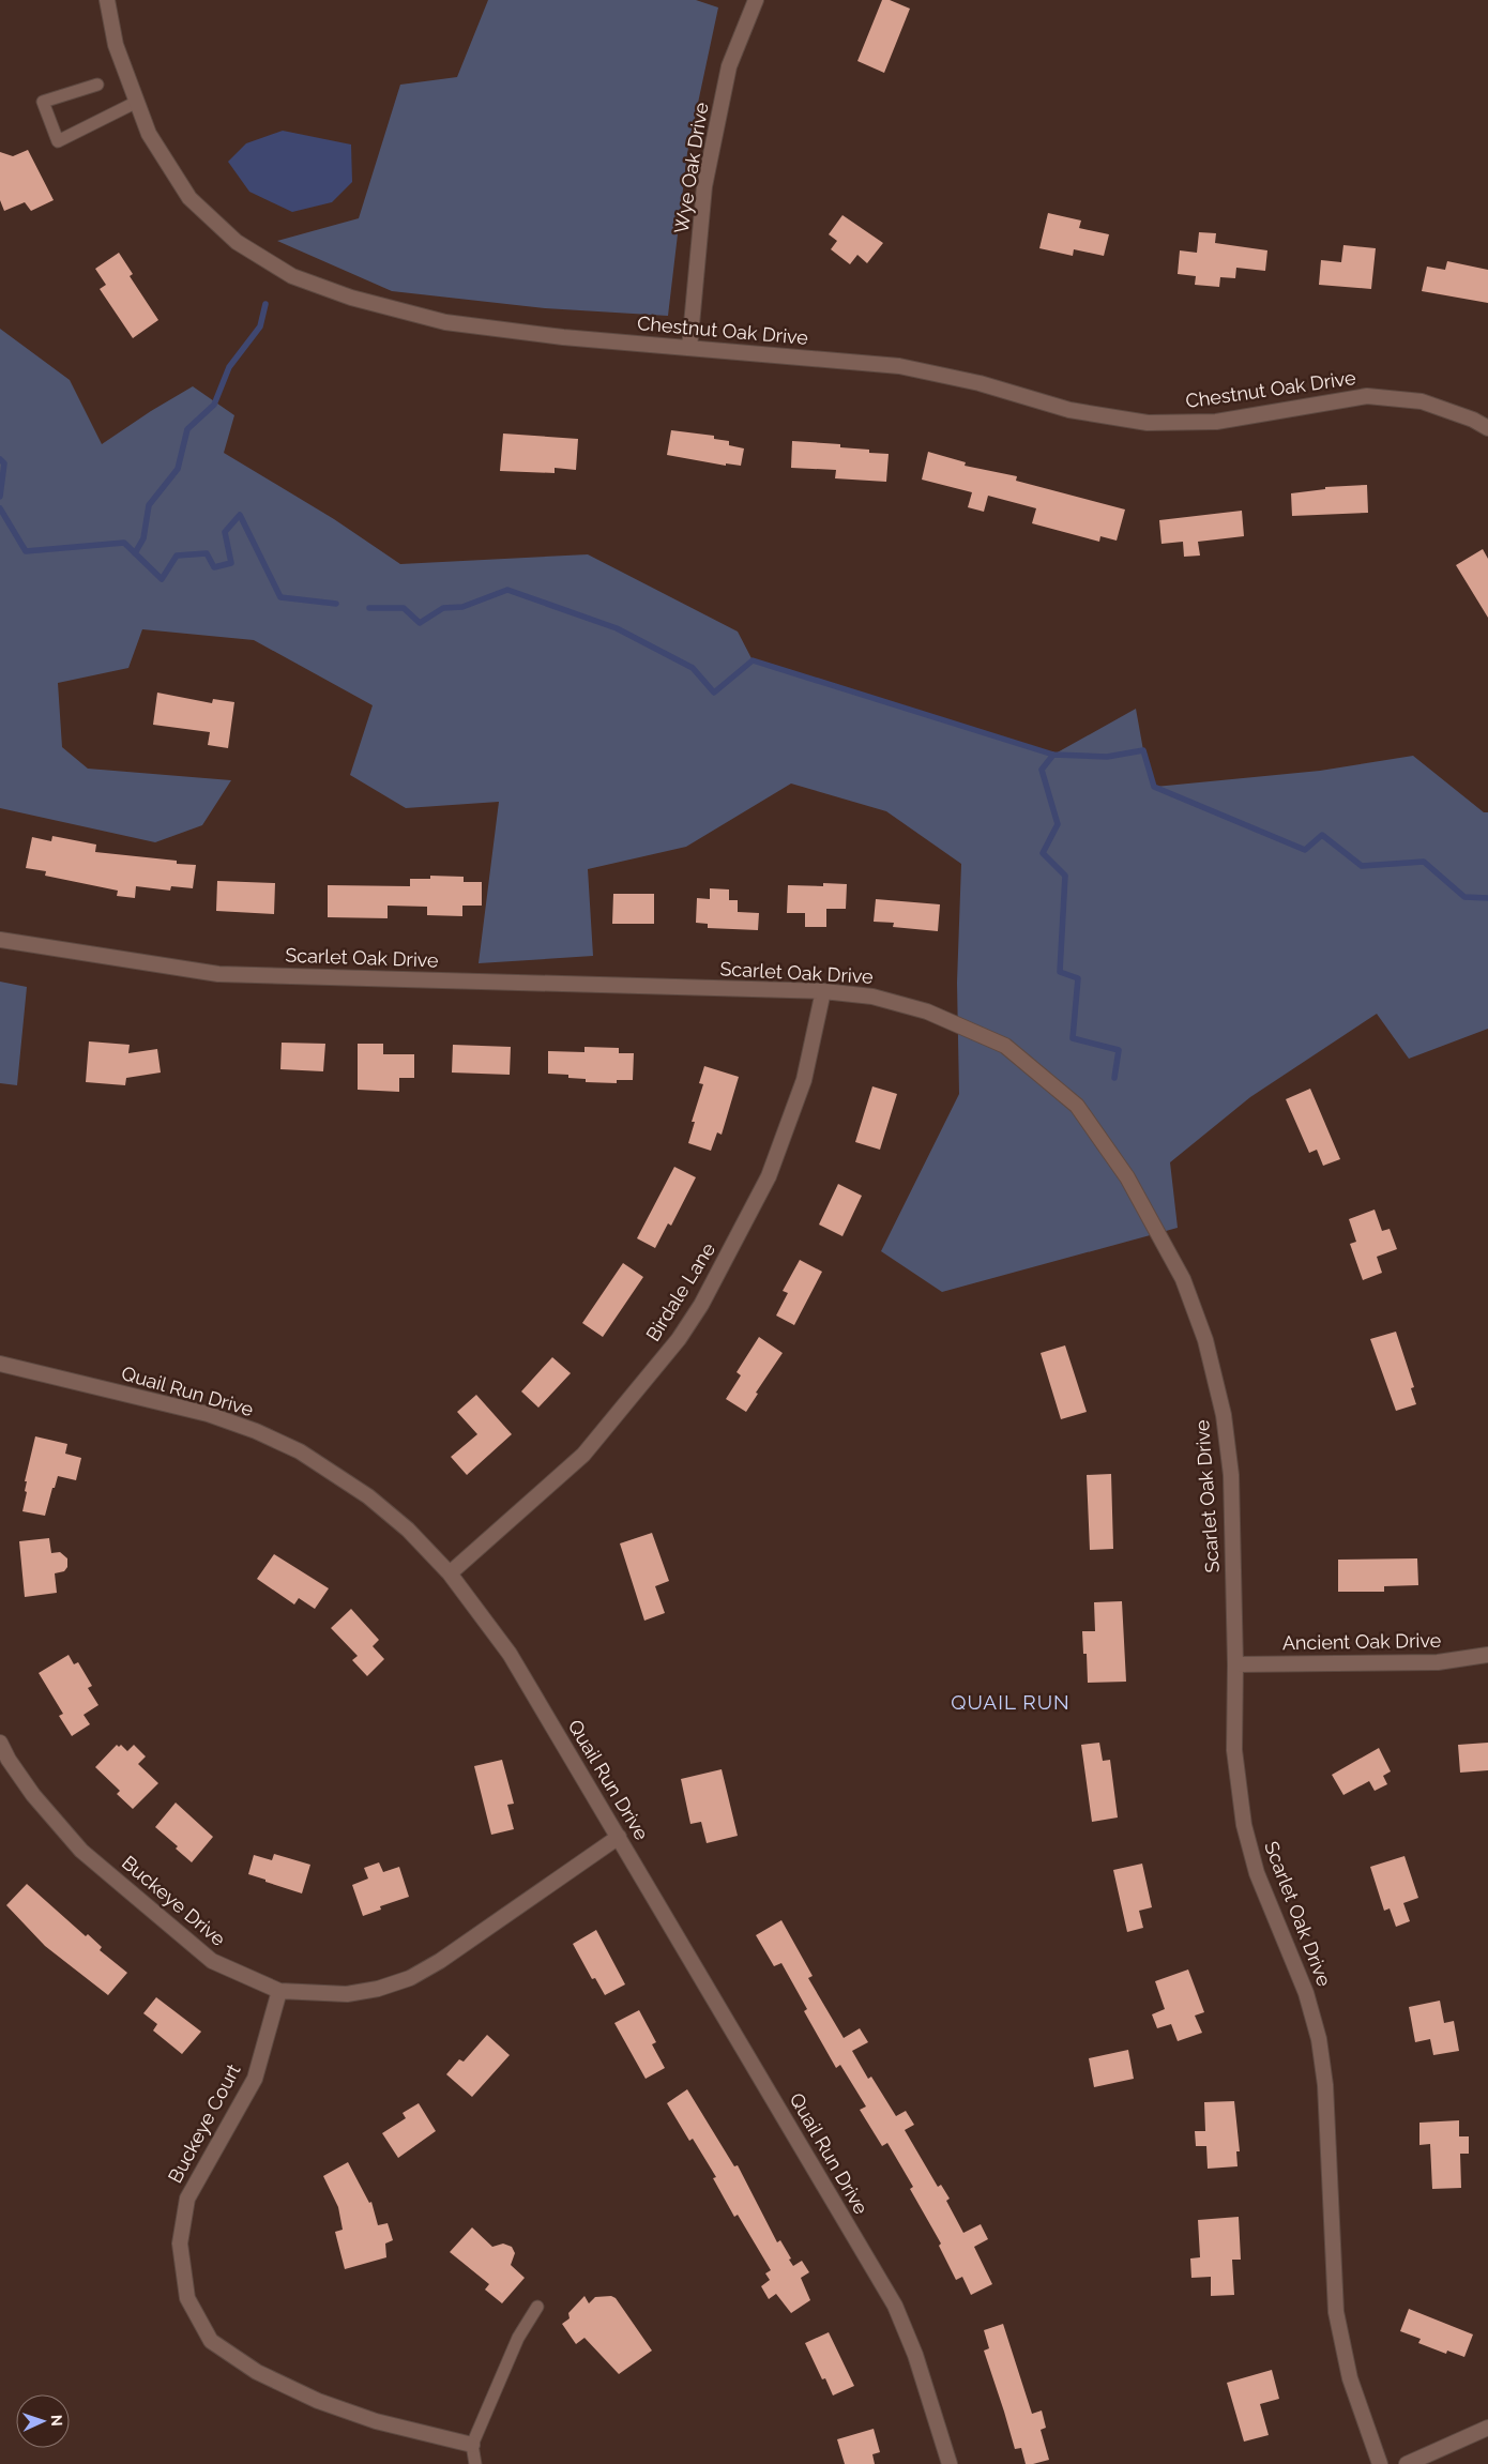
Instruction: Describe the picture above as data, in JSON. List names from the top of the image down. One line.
{"streets":{"street":["Wye Oak Drive","Chestnut Oak Drive","Scarlet Oak Drive","Birdale Lane","Quail Run Drive","Ancient Oak Drive","Buckeye Drive","Buckeye Court"]},"crossings":[["Wye Oak Drive","Chestnut Oak Drive"],["Scarlet Oak Drive","Birdale Lane"],["Scarlet Oak Drive","Ancient Oak Drive"],["Birdale Lane","Quail Run Drive"],["Quail Run Drive","Buckeye Drive"],["Buckeye Drive","Buckeye Court"]],"districts":["QUAIL RUN"],"north":"right"}
